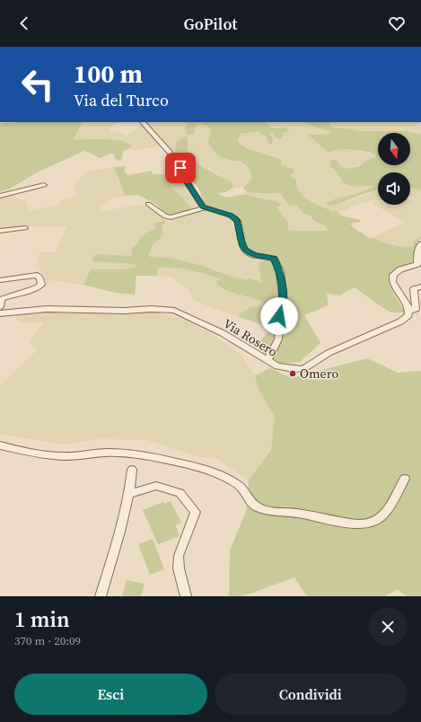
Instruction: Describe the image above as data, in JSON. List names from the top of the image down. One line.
{"streets":{"street":["Via Rosero"]},"places":["Omero"],"north":"bottom","page":{"header":"GoPilot","turn":["100 m","Via del Turco"],"heading":["1 min","370 m · 20:09"],"buttons":["Esci","Condividi"]}}
